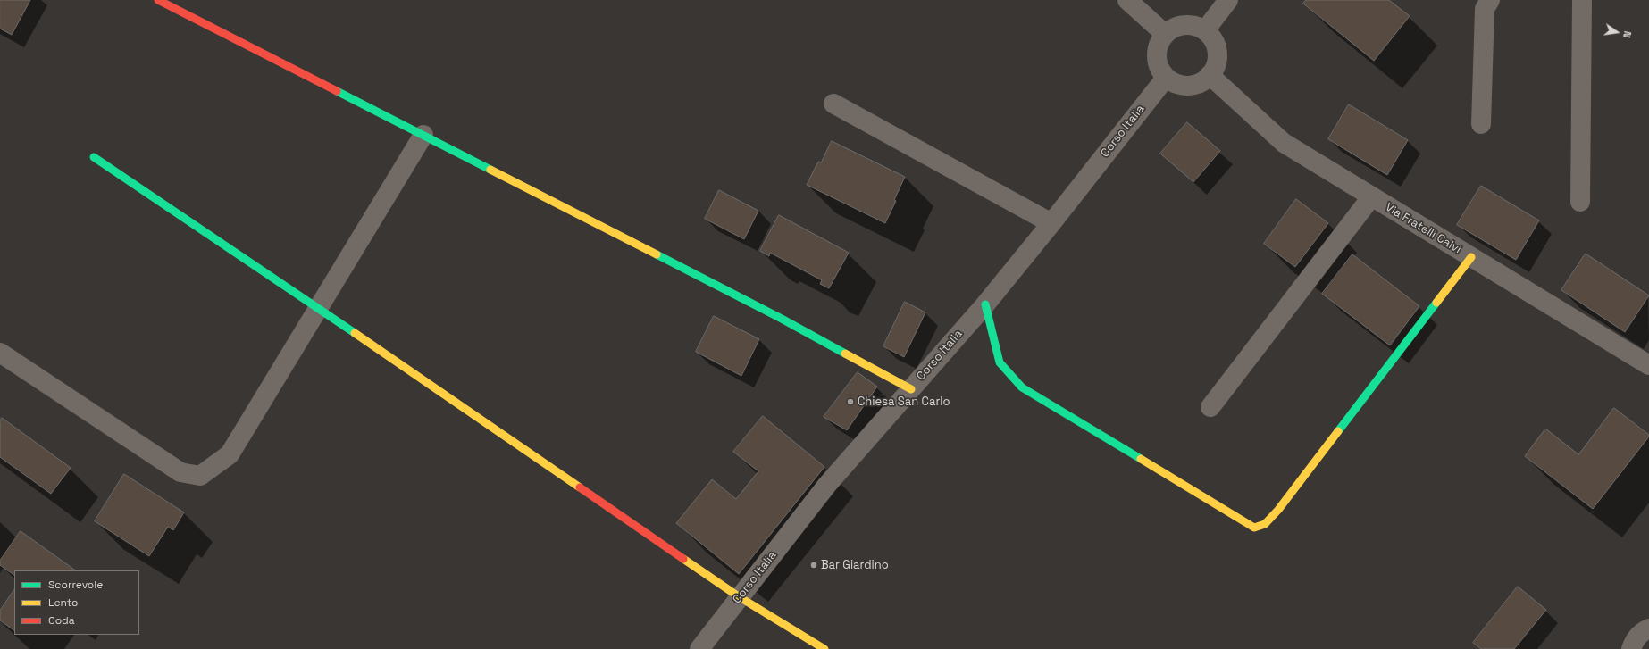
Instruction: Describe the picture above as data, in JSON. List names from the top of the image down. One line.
{"streets":{"street":["Corso Italia","Via Fratelli Calvi"]},"crossings":[["Corso Italia","Via Fratelli Calvi"]],"places":["Chiesa San Carlo","Bar Giardino"],"legend":["Scorrevole","Lento","Coda"],"north":"right"}
